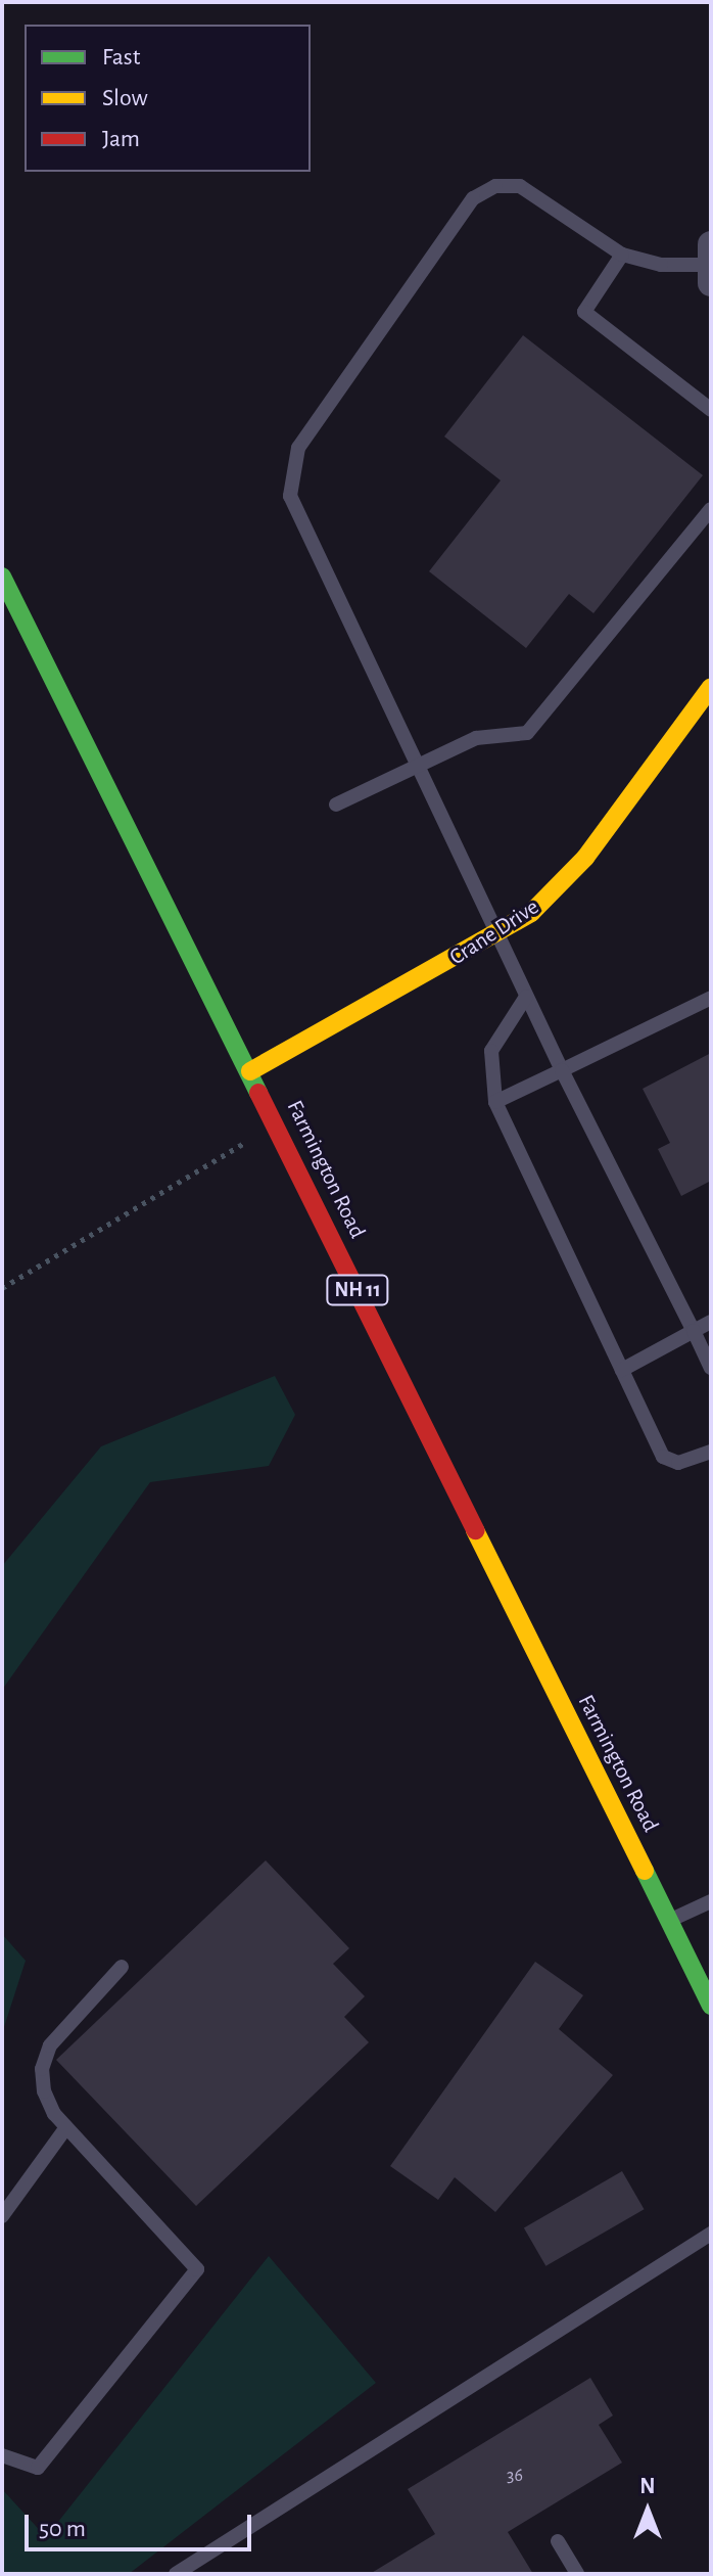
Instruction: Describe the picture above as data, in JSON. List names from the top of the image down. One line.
{"streets":{"main road":["Crane Drive","Farmington Road","NH 11"]},"crossings":[["Crane Drive","Farmington Road"]],"house_numbers":["36"],"legend":["Fast","Slow","Jam"],"scale_bar":"50 m","north":"top"}
